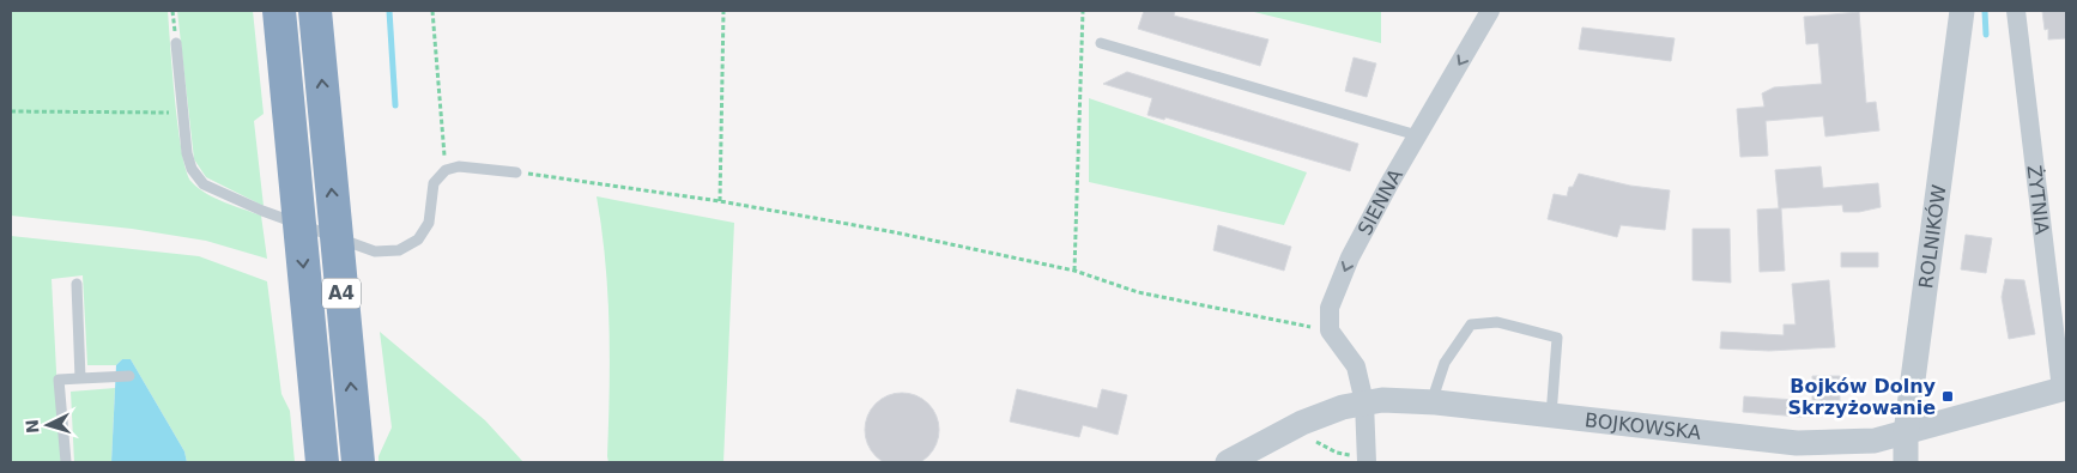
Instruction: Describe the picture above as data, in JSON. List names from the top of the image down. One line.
{"streets":{"highway":["A4"],"street":["ŻYTNIA","SIENNA","ROLNIKÓW","BOJKOWSKA"]},"crossings":[["ŻYTNIA","BOJKOWSKA"],["ROLNIKÓW","BOJKOWSKA"]],"one_way":["SIENNA"],"places":{"transit":["Bojków Dolny Skrzyżowanie"]},"north":"left"}
